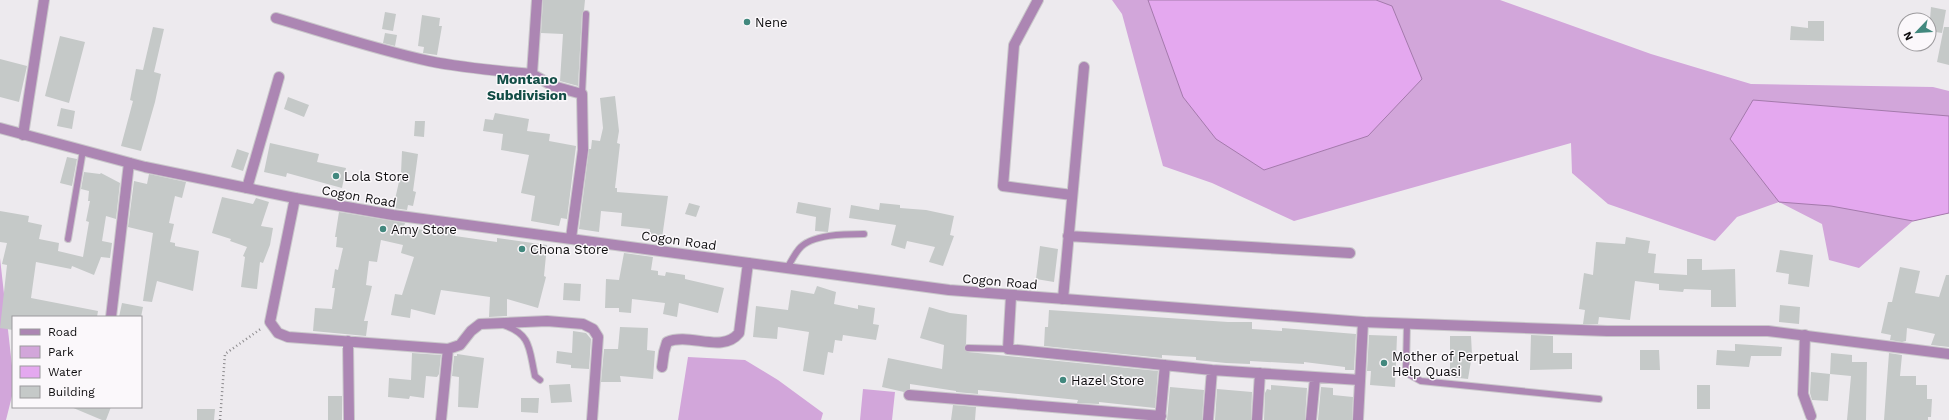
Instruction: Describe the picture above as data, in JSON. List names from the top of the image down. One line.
{"streets":{"street":["Cogon Road"]},"districts":["Montano Subdivision"],"places":["Nene","Lola Store","Amy Store","Chona Store","Mother of Perpetual Help Quasi","Hazel Store"],"legend":["Road","Park","Water","Building"],"north":"bottom left"}
